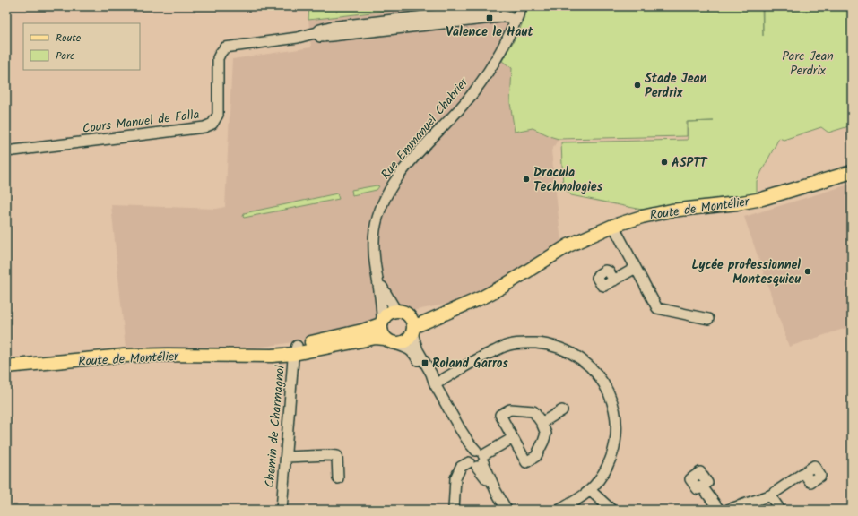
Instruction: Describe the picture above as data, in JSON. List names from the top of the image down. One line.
{"streets":{"main road":["Route de Montélier"],"street":["Cours Manuel de Falla","Rue Emmanuel Chabrier","Chemin de Charmagnol"]},"crossings":[["Cours Manuel de Falla","Rue Emmanuel Chabrier"],["Rue Emmanuel Chabrier","Route de Montélier"],["Route de Montélier","Chemin de Charmagnol"]],"parks":["Parc Jean Perdrix"],"places":{"transit":["Valence le Haut","Roland Garros"],"other":["Stade Jean Perdrix","ASPTT","Dracula Technologies","Lycée professionnel Montesquieu"]},"legend":["Route","Parc"]}
